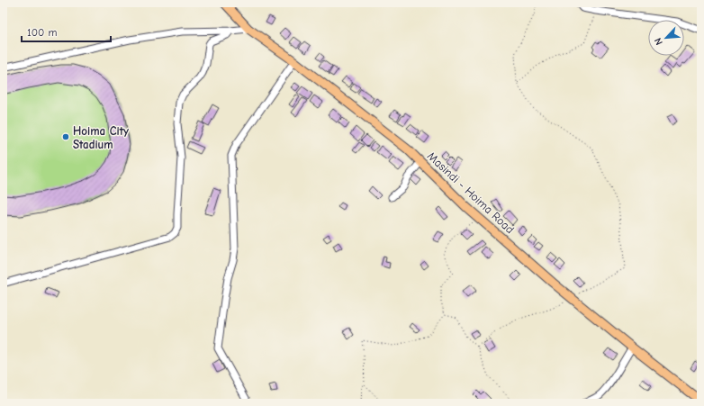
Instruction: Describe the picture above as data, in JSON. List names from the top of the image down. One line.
{"streets":{"main road":["Masindi - Hoima Road"]},"places":["Hoima City Stadium"],"scale_bar":"100 m","north":"bottom left"}
